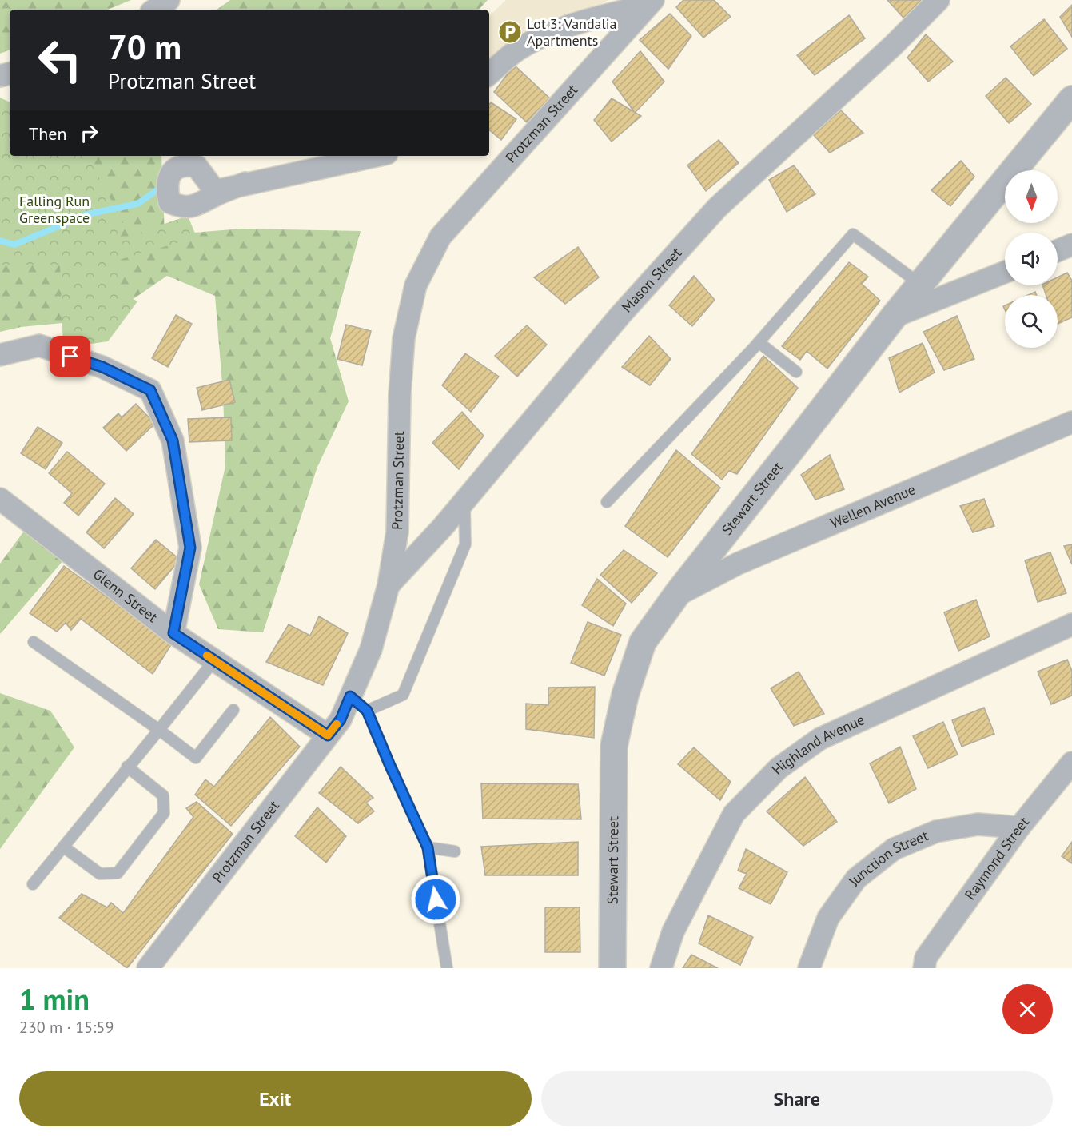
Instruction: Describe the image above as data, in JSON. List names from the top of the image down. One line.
{"streets":{"street":["Protzman Street","Mason Street","Stewart Street","Wellen Avenue","Glenn Street","Highland Avenue","Raymond Street","Junction Street"]},"crossings":[["Protzman Street","Mason Street"],["Protzman Street","Glenn Street"],["Stewart Street","Wellen Avenue"],["Raymond Street","Junction Street"]],"parks":["Falling Run Greenspace"],"places":{"parking":["Lot 3: Vandalia Apartments"]},"north":"bottom","page":{"turn":["70 m","Protzman Street"],"then":"Then","heading":["1 min","230 m · 15:59"],"buttons":["Exit","Share"]}}
